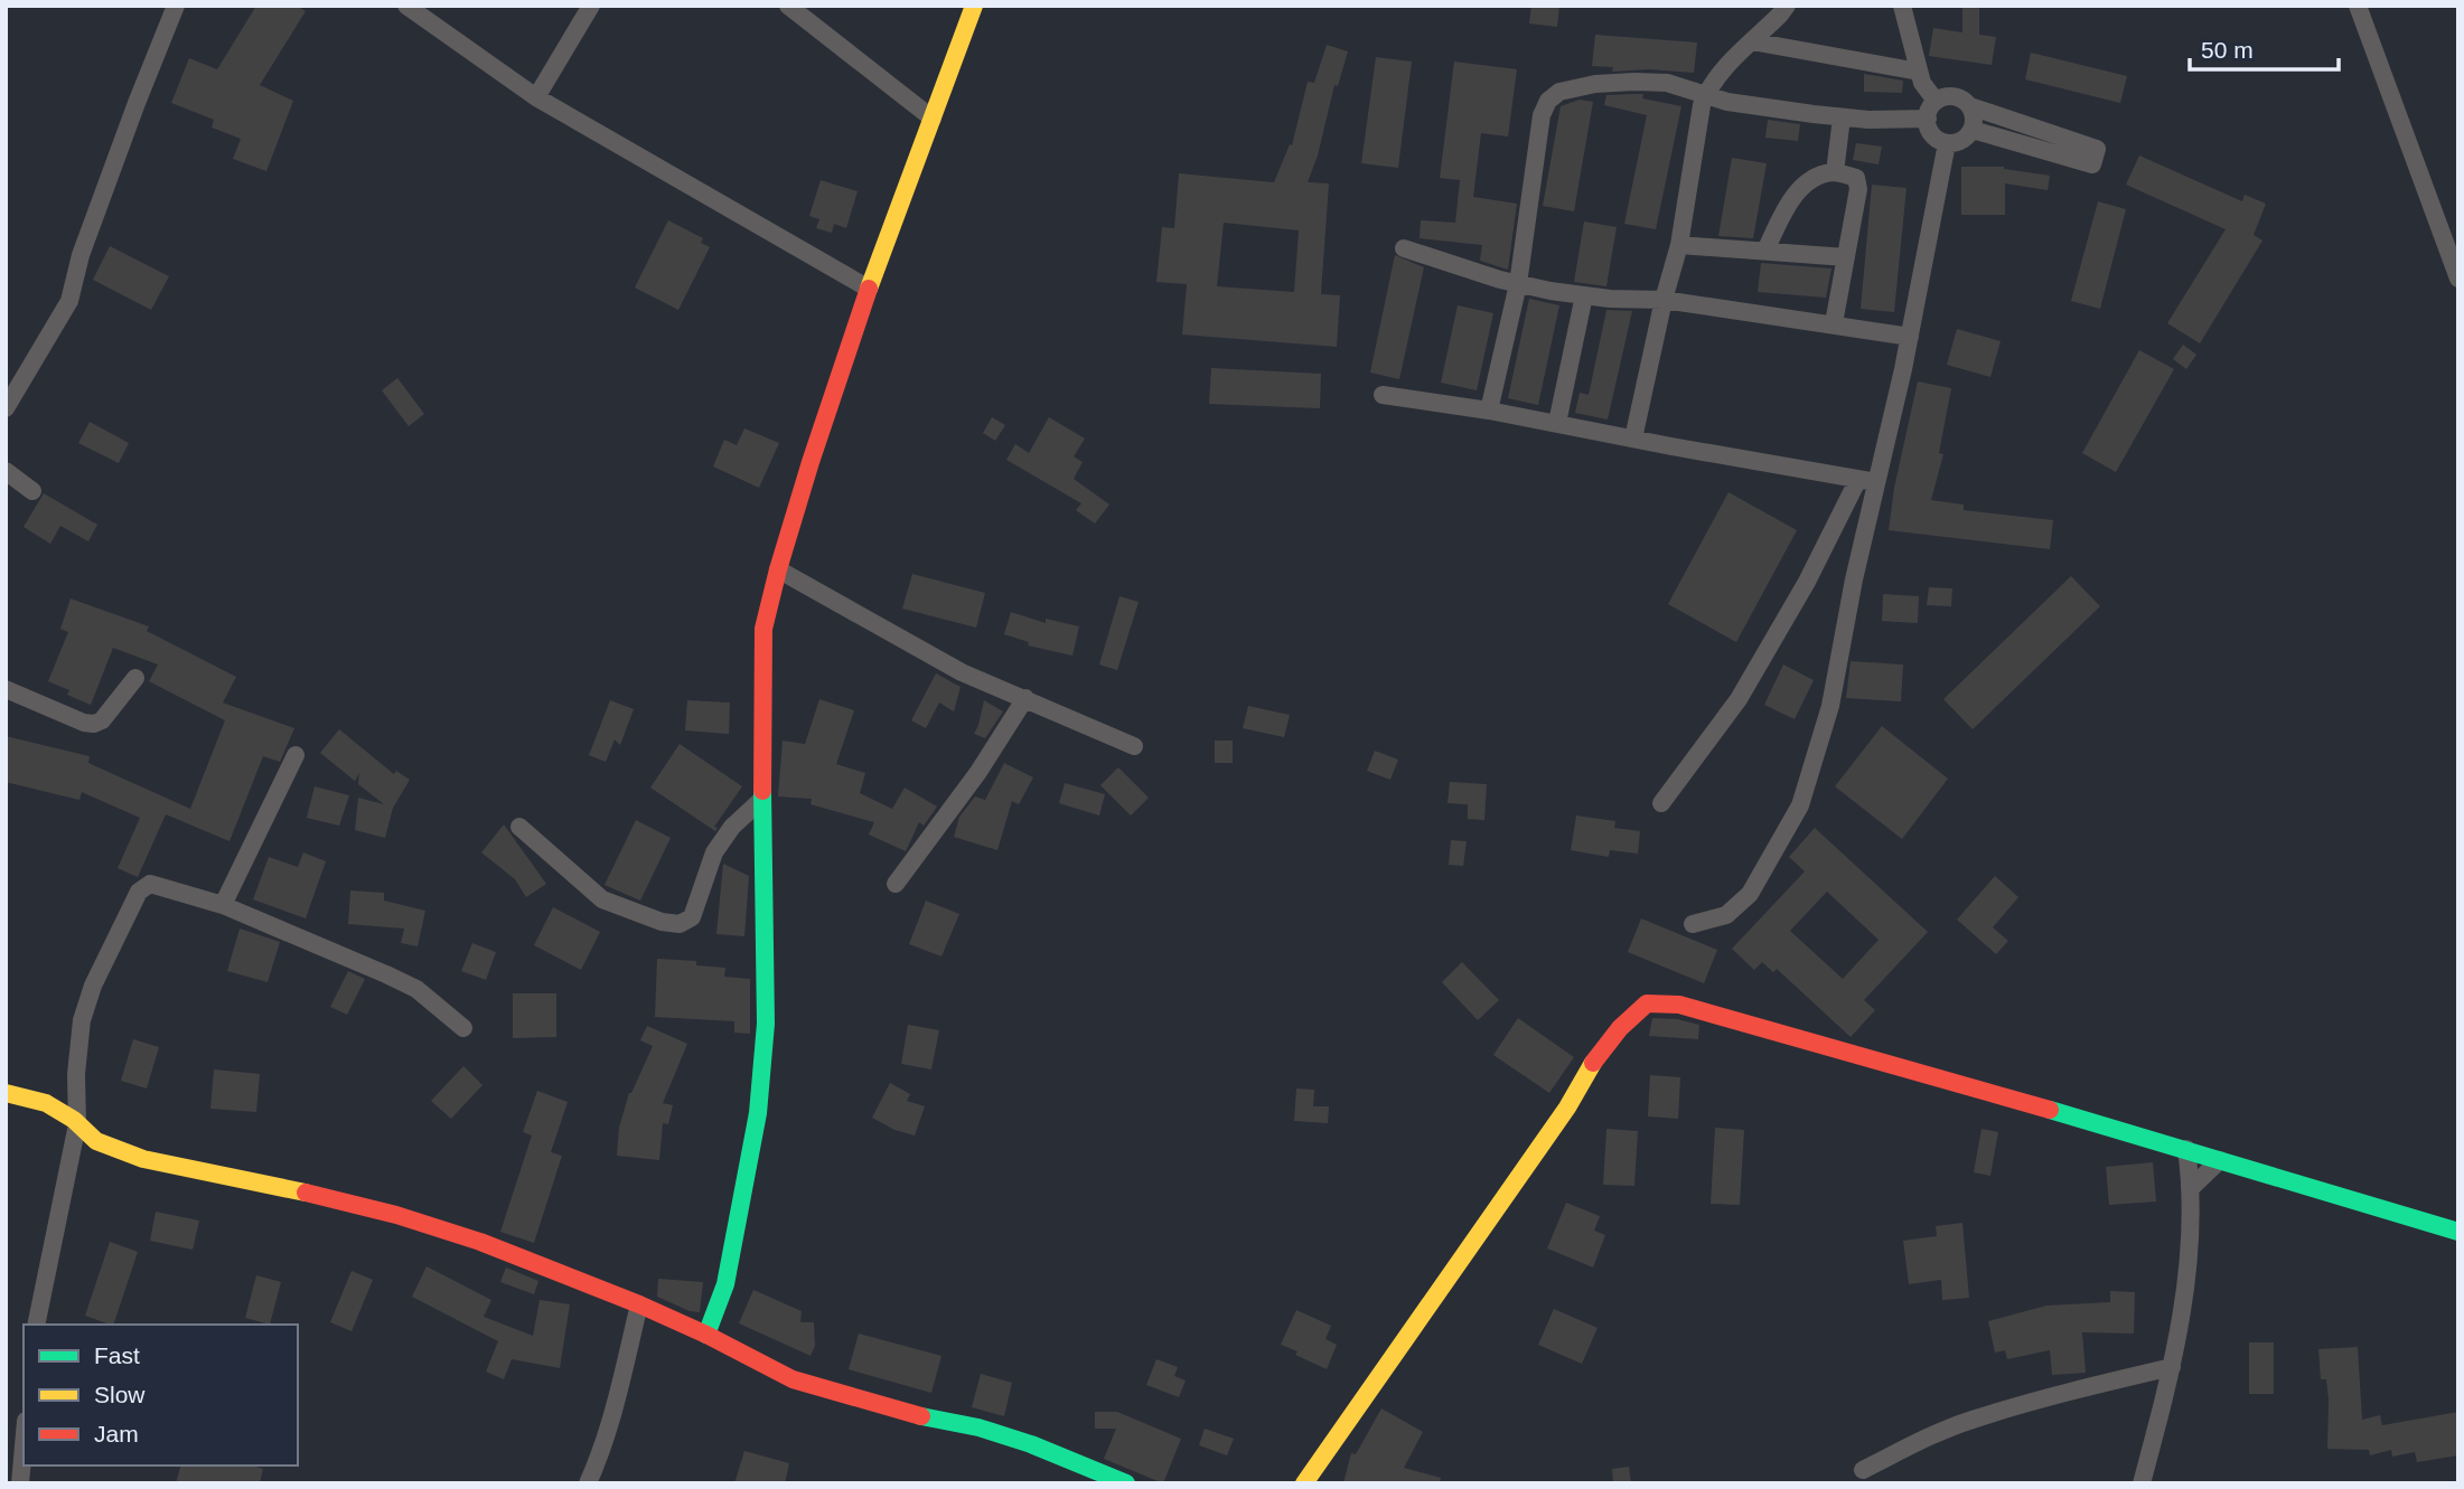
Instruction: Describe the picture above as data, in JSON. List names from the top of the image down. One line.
{"legend":["Fast","Slow","Jam"],"scale_bar":"50 m"}
